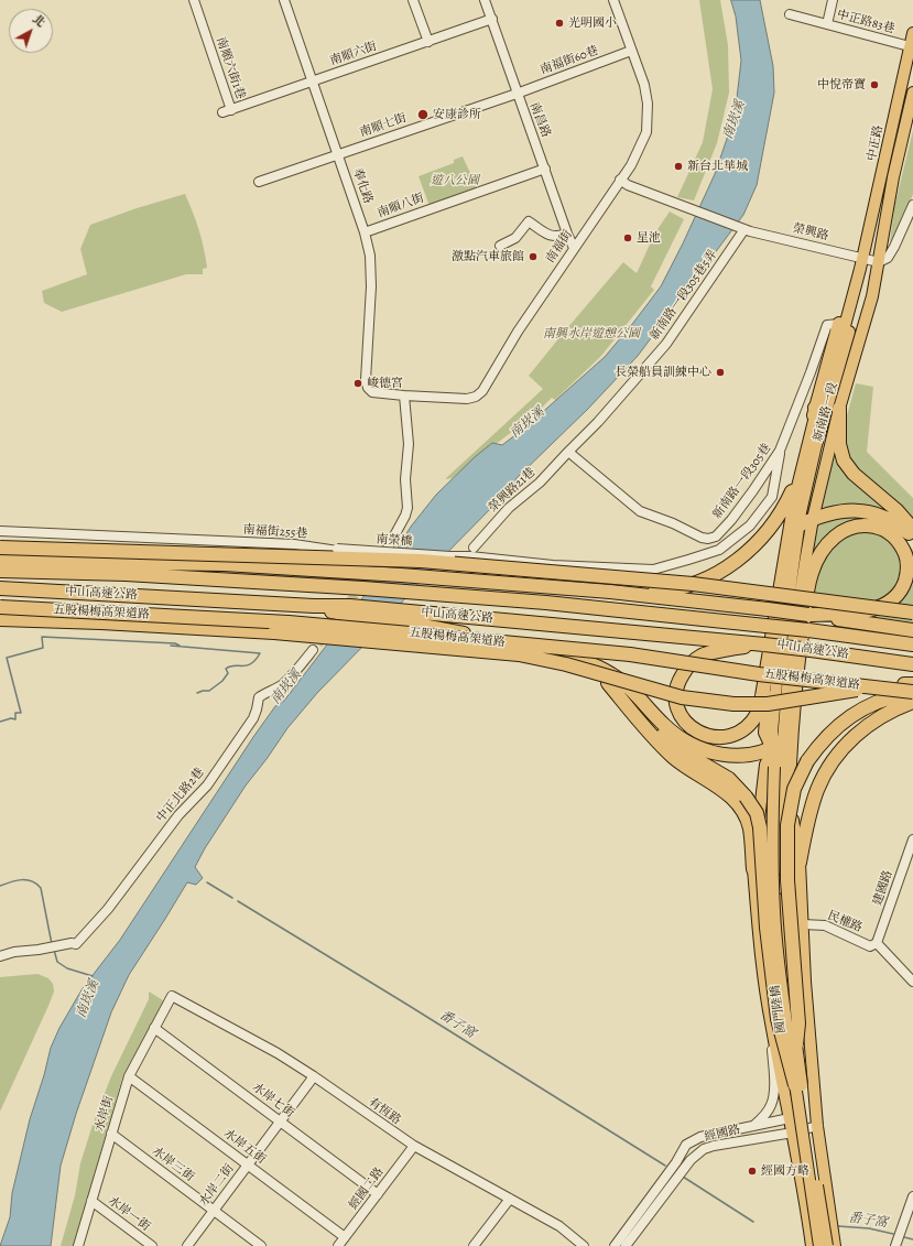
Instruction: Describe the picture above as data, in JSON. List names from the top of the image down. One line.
{"streets":{"highway":["中山高速公路","五股楊梅高架道路"],"main road":["中正路","新南路一段","國門陸橋"],"street":["中正路83巷","南順六街","南福街60巷","南順六街1巷","南昌路","南順七街","奉化路","南順八街","榮興路","南福街","新南路一段305巷5弄","新南路一段305巷","榮興路21巷","南福街255巷","南榮橋","中正北路2巷","建國路","民權路","水岸七街","有恆路","水岸街","經國路","水岸五街","水岸三街","水岸二街","經國二路","水岸一街"]},"crossings":[["中正路83巷","中正路"],["南順六街","南順六街1巷"],["南順六街","南昌路"],["南順六街","奉化路"],["南福街60巷","南昌路"],["南福街60巷","南順七街"],["南福街60巷","南福街"],["南昌路","南順七街"],["南昌路","南順八街"],["南昌路","南福街"],["南順七街","奉化路"],["中正路","榮興路"],["中正路","新南路一段"],["奉化路","南順八街"],["奉化路","南福街"],["榮興路","南福街"],["榮興路","新南路一段305巷5弄"],["榮興路","新南路一段"],["南福街","南福街255巷"],["新南路一段305巷5弄","新南路一段305巷"],["新南路一段305巷5弄","榮興路21巷"],["新南路一段","中山高速公路"],["新南路一段305巷","榮興路21巷"],["新南路一段305巷","南榮橋"],["南福街255巷","南榮橋"],["建國路","民權路"],["水岸七街","水岸街"],["水岸七街","水岸二街"],["水岸七街","經國二路"],["有恆路","水岸街"],["有恆路","水岸二街"],["有恆路","經國二路"],["水岸街","水岸五街"],["水岸街","水岸三街"],["水岸街","水岸一街"],["水岸五街","水岸二街"],["水岸五街","經國二路"],["水岸三街","水岸二街"]],"water":["南崁溪","番子窩"],"parks":["遊八公園","南興水岸遊憩公園"],"places":["光明國小","中悅帝寶","安康診所","新台北華城","星池","激點汽車旅館","長榮船員訓練中心","峻德宮","經國方略"],"north":"top right"}
